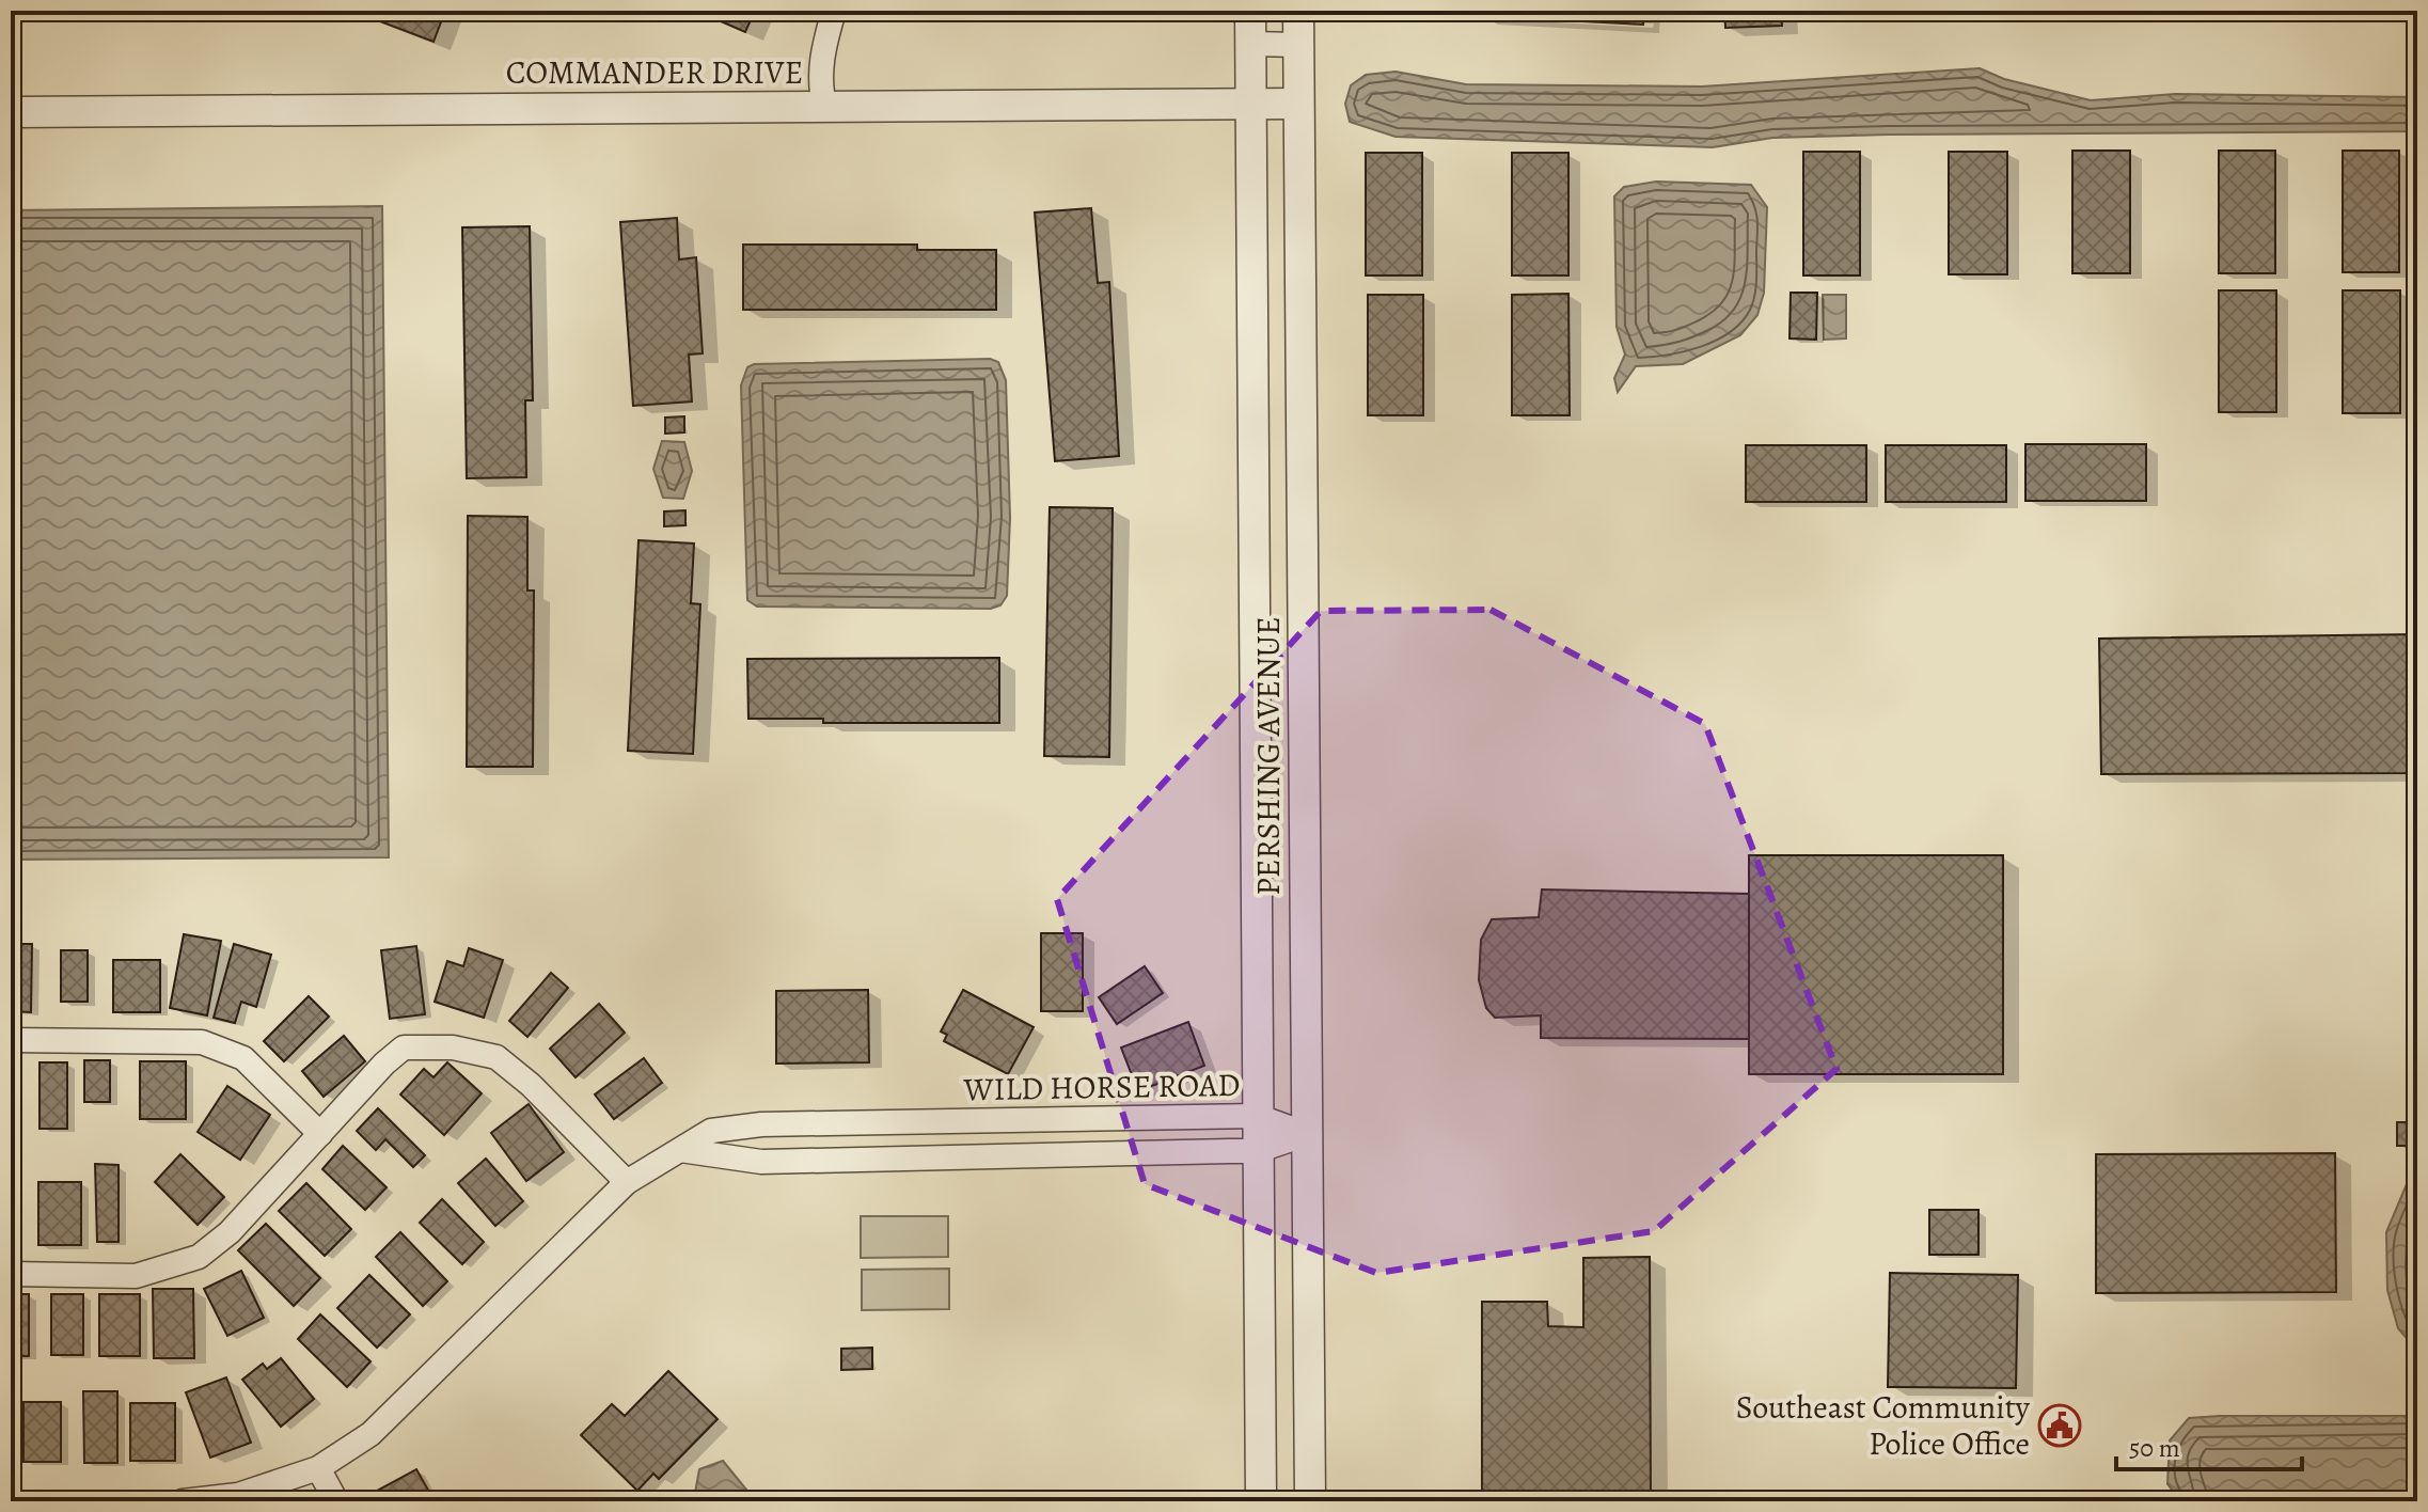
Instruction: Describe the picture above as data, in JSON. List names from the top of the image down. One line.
{"streets":{"street":["COMMANDER DRIVE","PERSHING AVENUE","WILD HORSE ROAD"]},"crossings":[["COMMANDER DRIVE","PERSHING AVENUE"],["PERSHING AVENUE","WILD HORSE ROAD"]],"places":{"public building":["Southeast Community Police Office"]},"scale_bar":"50 m"}
